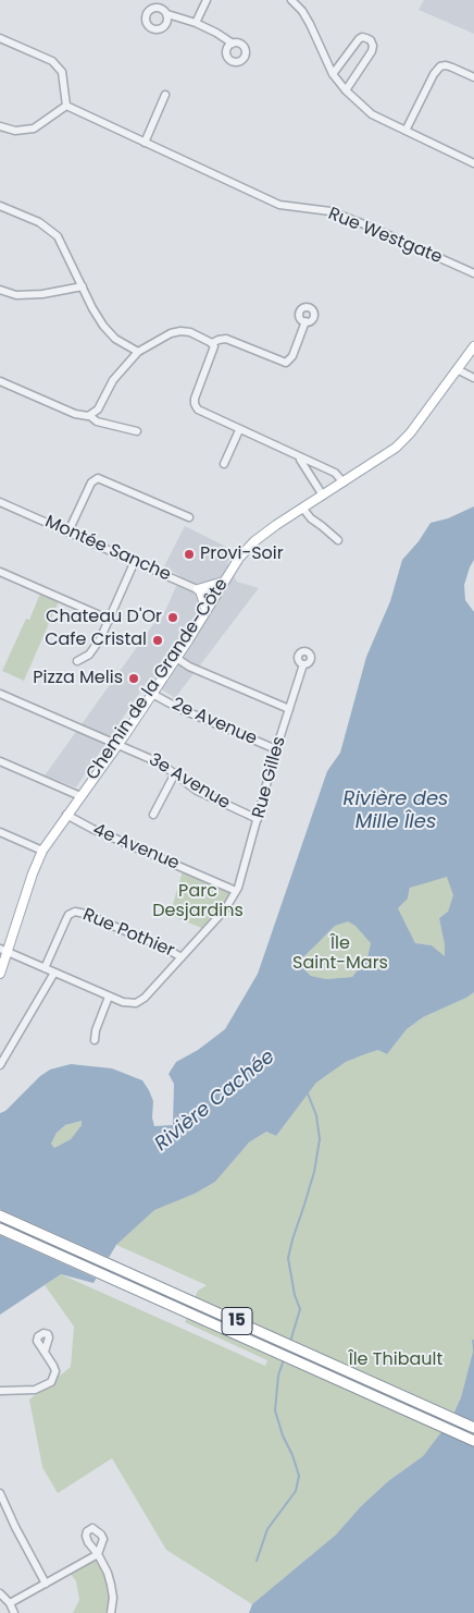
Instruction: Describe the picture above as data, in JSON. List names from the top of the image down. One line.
{"streets":{"highway":["15"],"main road":["Chemin de la Grande-Côte"],"street":["Rue Westgate","Montée Sanche","2e Avenue","Rue Gilles","3e Avenue","4e Avenue","Rue Pothier"]},"crossings":[["Montée Sanche","Chemin de la Grande-Côte"],["Chemin de la Grande-Côte","2e Avenue"],["Chemin de la Grande-Côte","Rue Gilles"],["Chemin de la Grande-Côte","3e Avenue"],["Chemin de la Grande-Côte","4e Avenue"],["2e Avenue","Rue Gilles"],["Rue Gilles","3e Avenue"],["Rue Gilles","4e Avenue"],["Rue Gilles","Rue Pothier"]],"water":["Rivière des Mille Îles","Rivière Cachée"],"parks":["Parc Desjardins","Île Saint-Mars","Île Thibault"],"places":["Provi-Soir","Chateau D'Or","Cafe Cristal","Pizza Melis"]}
